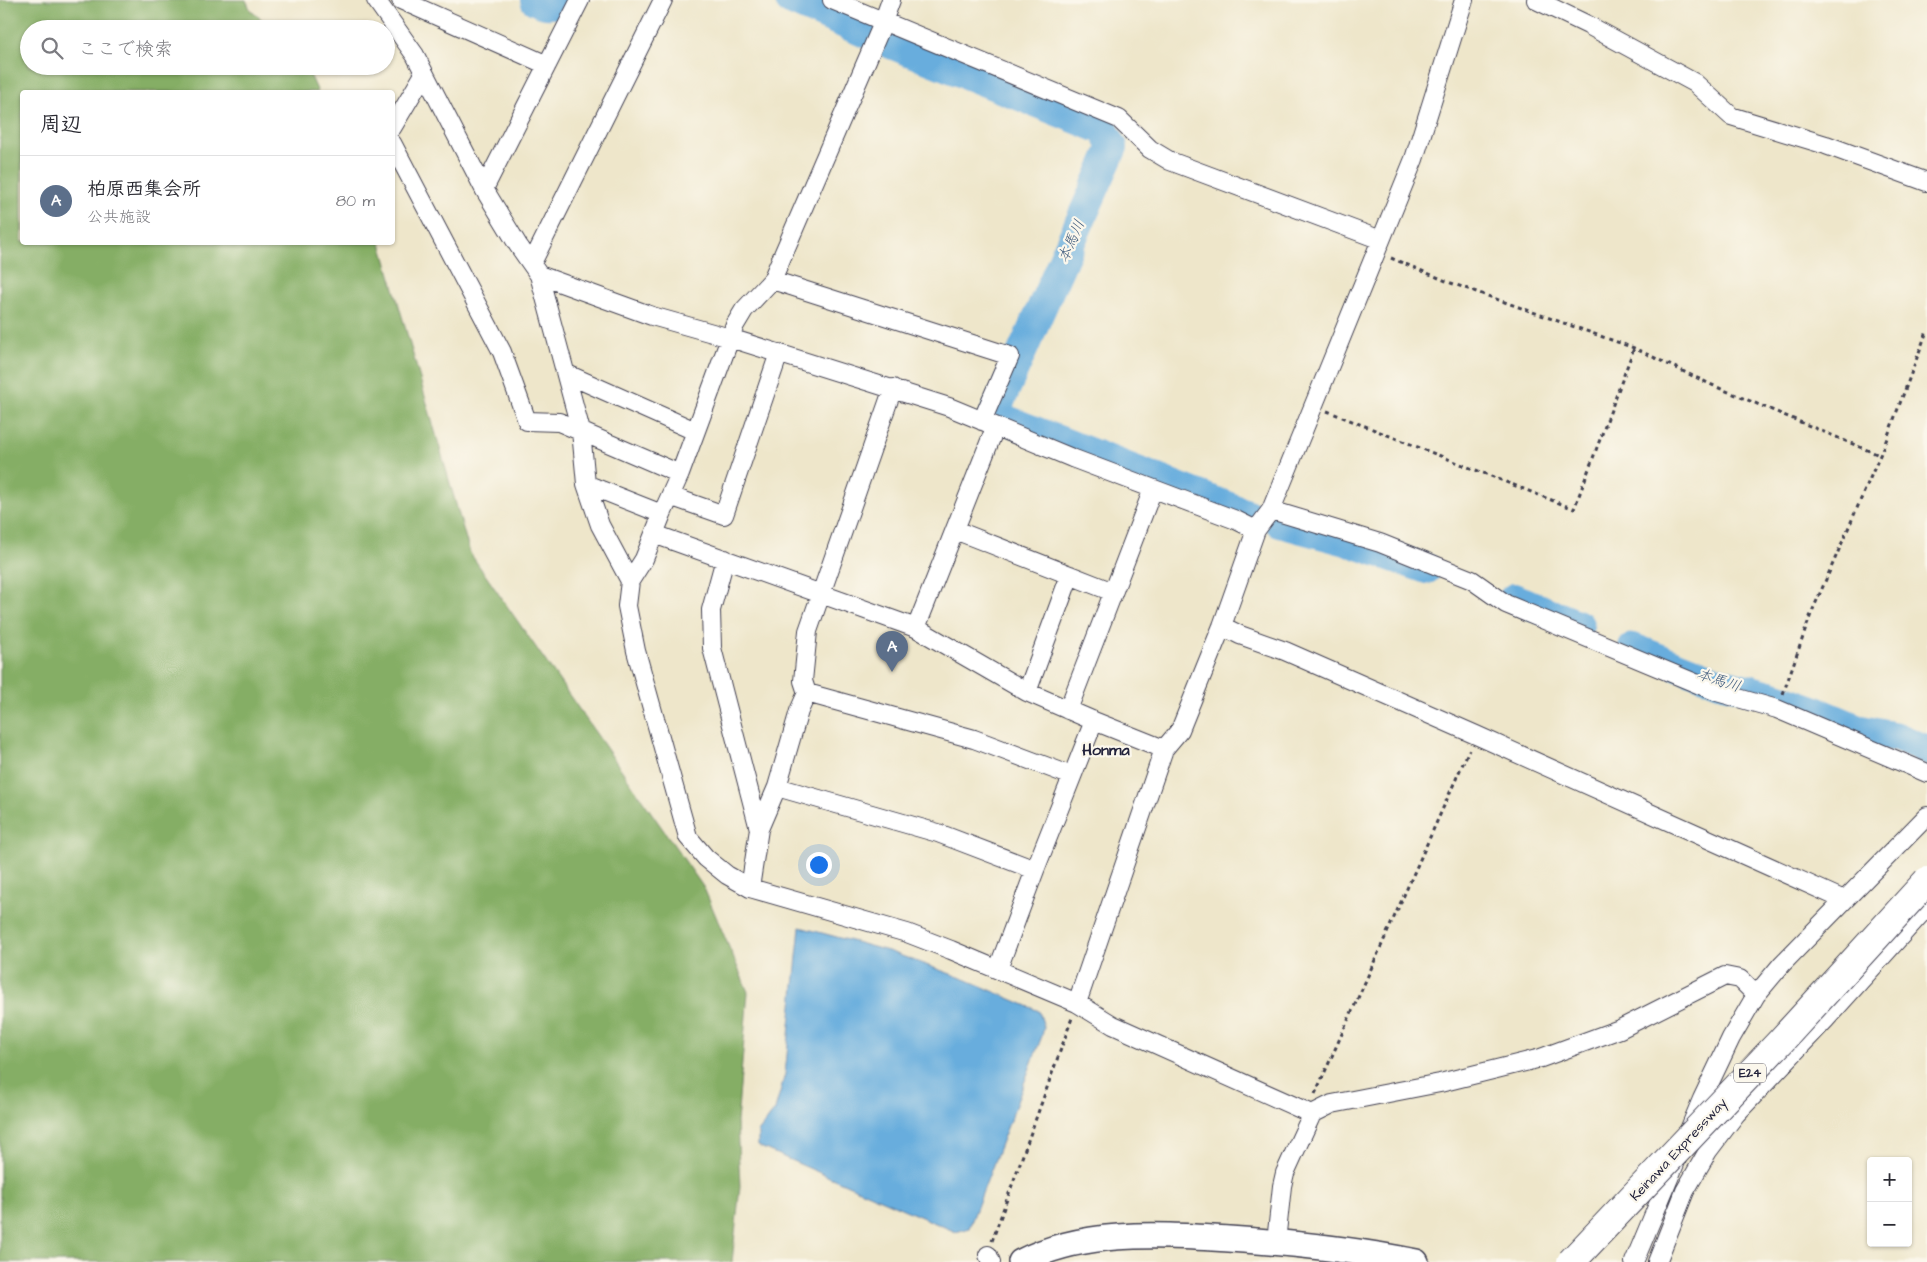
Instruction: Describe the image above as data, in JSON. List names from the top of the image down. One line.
{"streets":{"highway":["E24","Keinawa Expressway"]},"districts":["Honma"],"water":["本馬川"],"page":{"search":"ここで検索","heading":"周辺","list":[{"mark":"A","name":"柏原西集会所","note":"公共施設","value":"80 m"}],"pins":"A","map_buttons":["+","−"]}}
